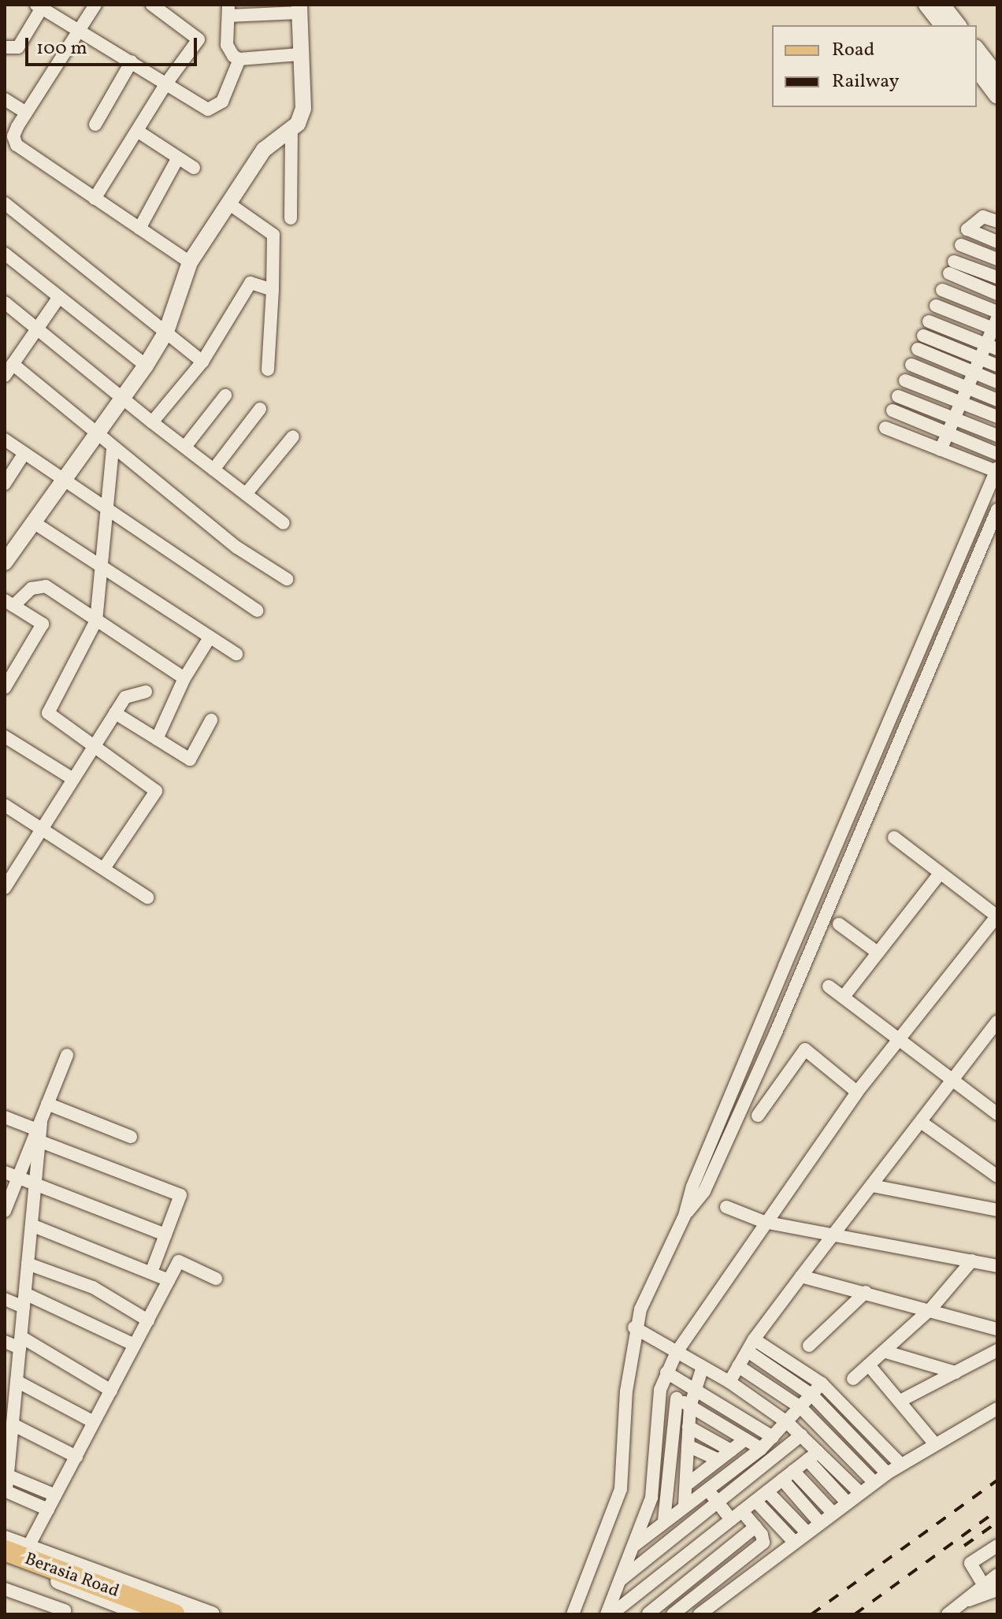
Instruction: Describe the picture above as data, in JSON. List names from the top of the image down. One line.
{"streets":{"main road":["Berasia Road"]},"legend":["Road","Railway"],"scale_bar":"100 m"}
